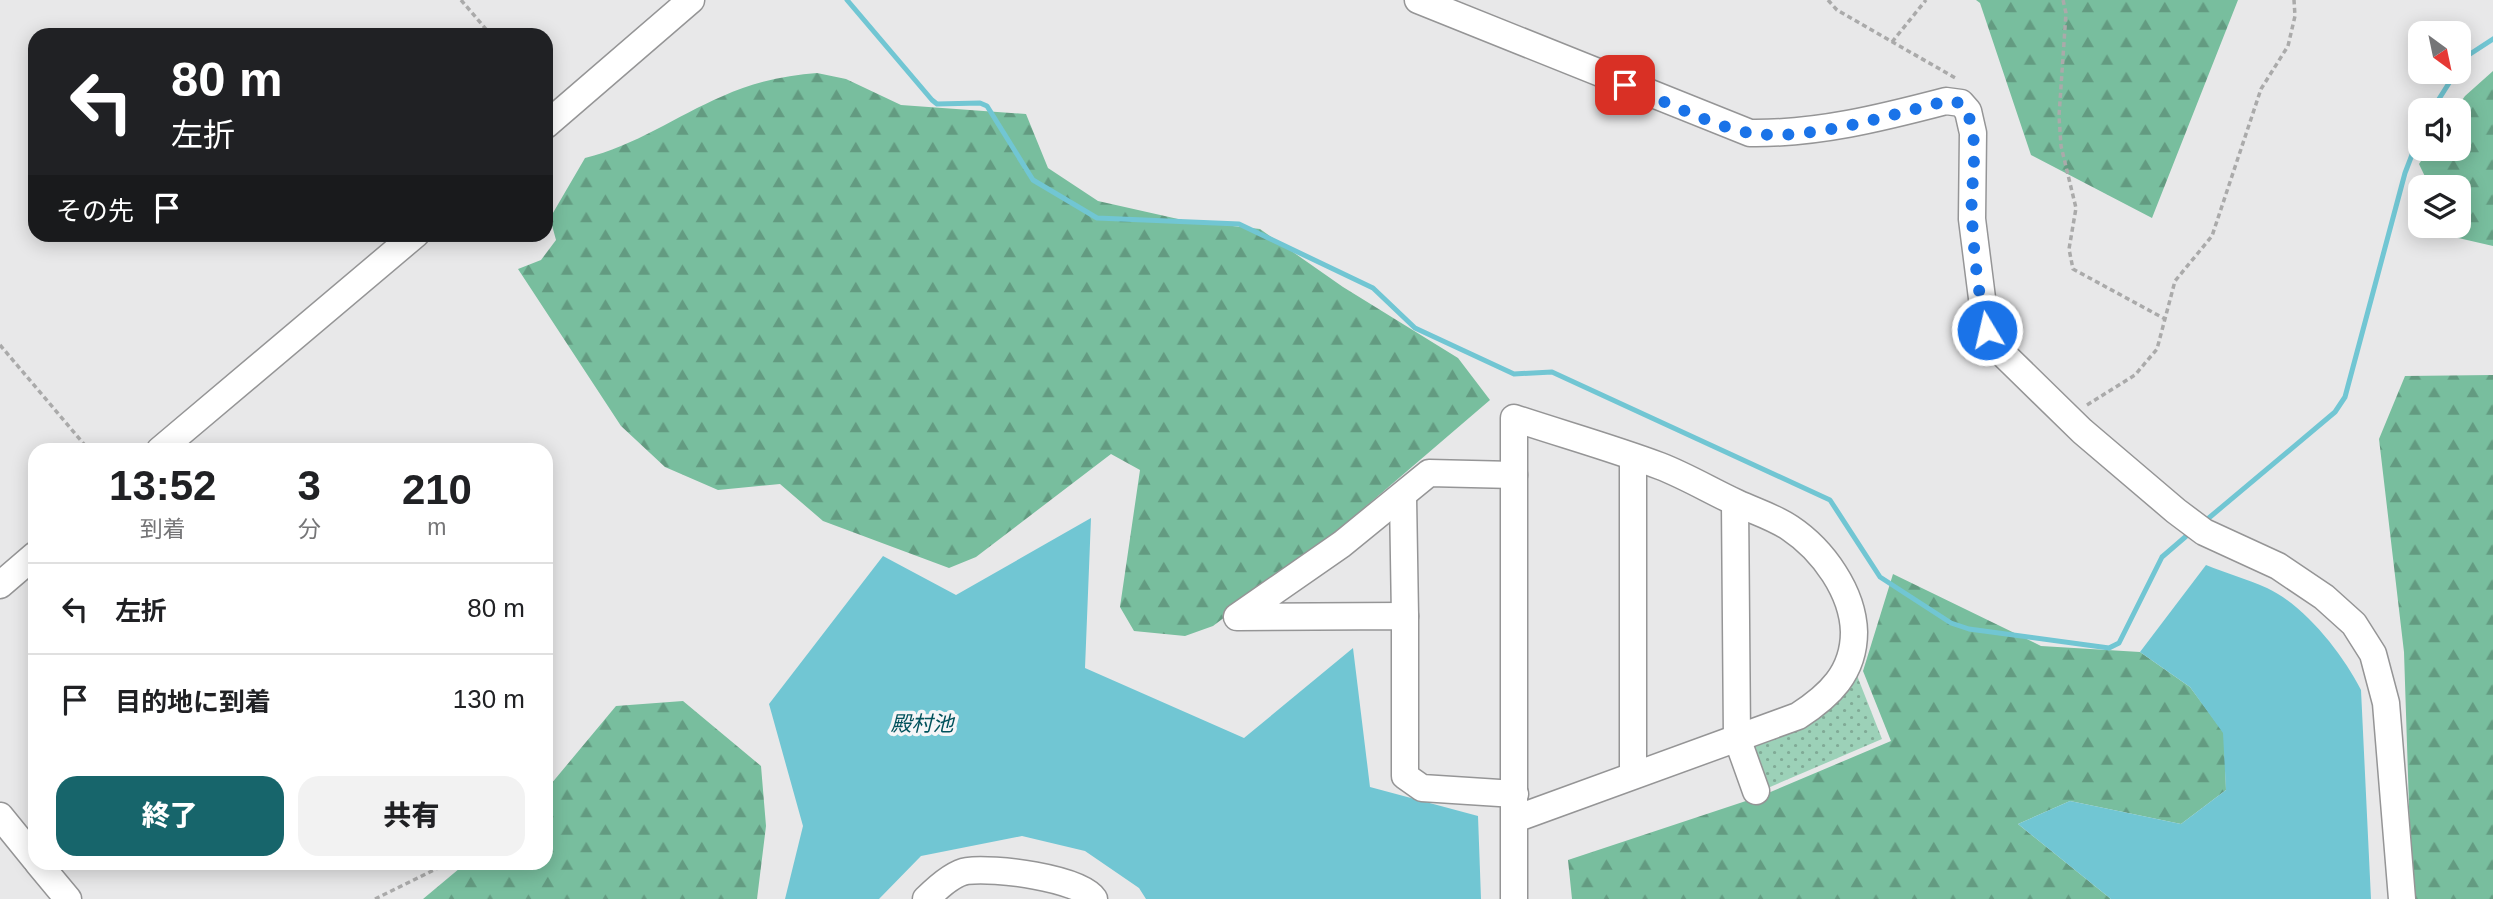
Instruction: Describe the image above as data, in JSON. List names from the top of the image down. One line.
{"water":["殿村池"],"north":"bottom right","page":{"turn":["80 m","左折"],"then":"その先","eta":["13:52","到着","3","分","210","m"],"list":[{"name":"左折","value":"80 m"},{"name":"目的地に到着","value":"130 m"}],"buttons":["終了","共有"]}}
